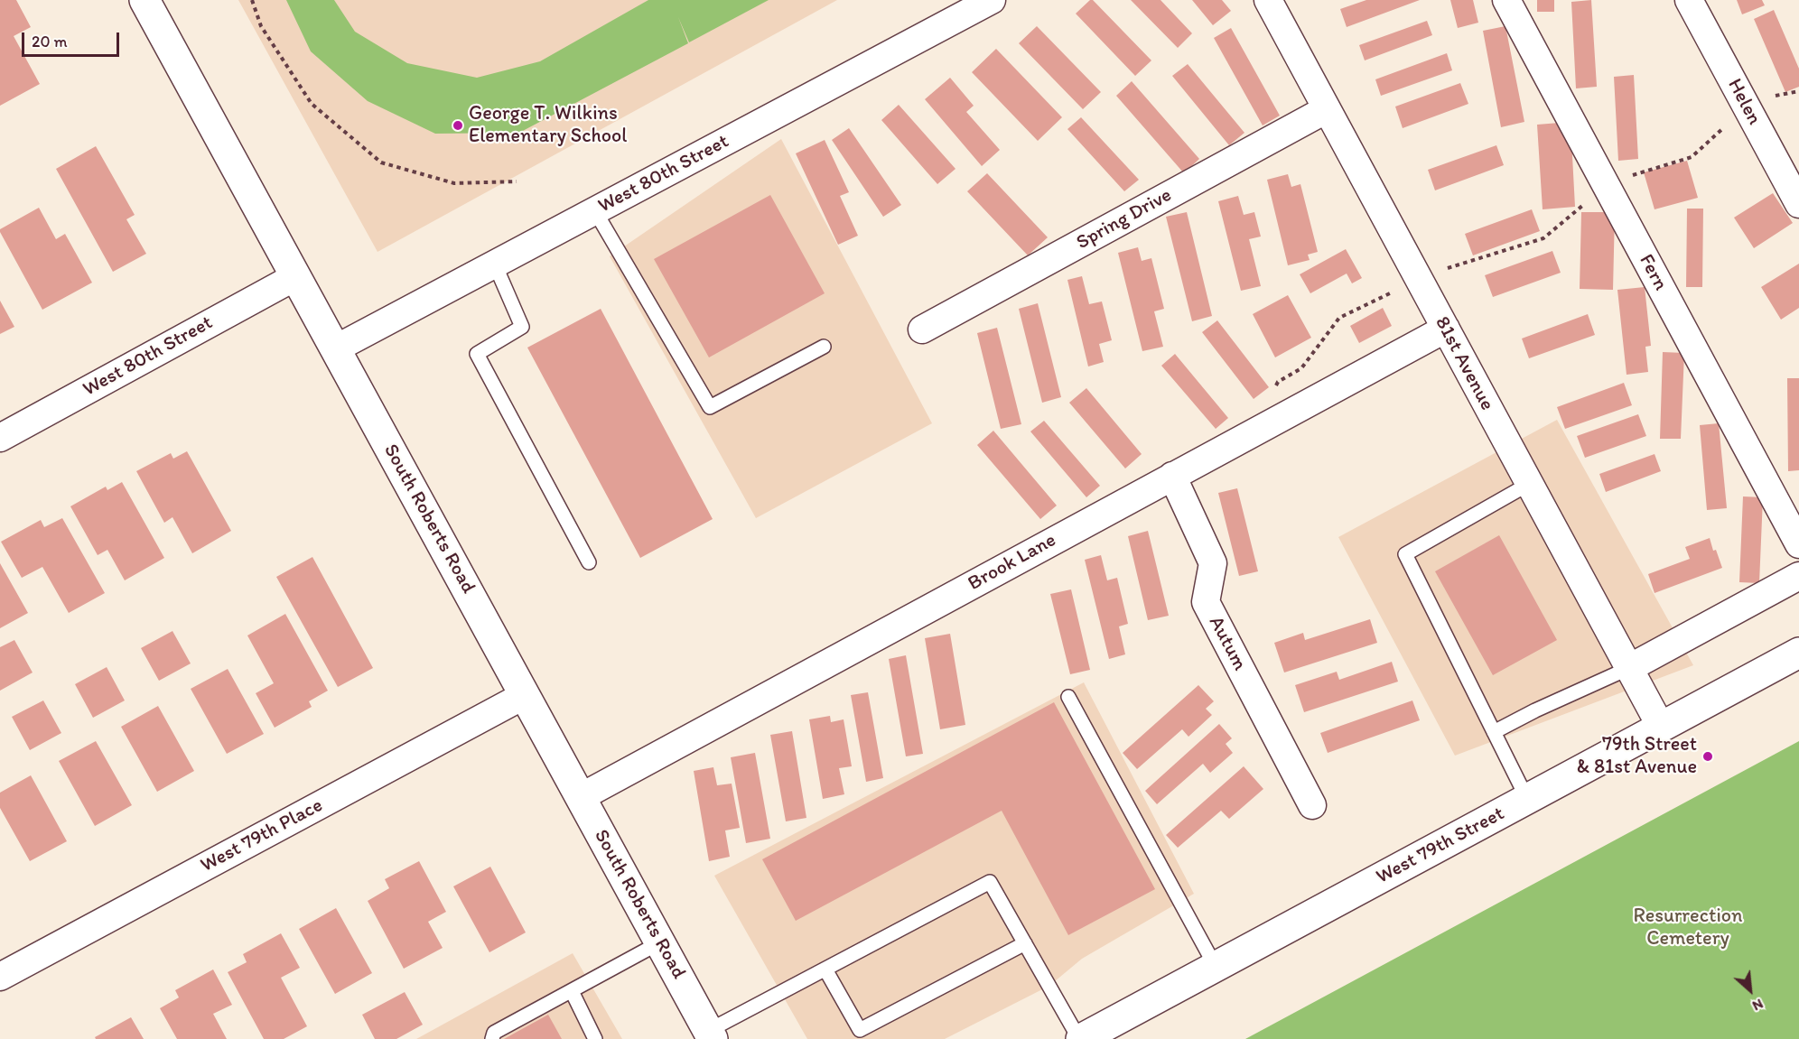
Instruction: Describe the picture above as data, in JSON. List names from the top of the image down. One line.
{"streets":{"street":["Helen","West 80th Street","Spring Drive","Fern","81st Avenue","South Roberts Road","Brook Lane","Autum","West 79th Place","West 79th Street"]},"crossings":[["West 80th Street","South Roberts Road"],["Spring Drive","81st Avenue"],["81st Avenue","Brook Lane"],["81st Avenue","West 79th Street"],["South Roberts Road","Brook Lane"],["South Roberts Road","West 79th Place"],["Brook Lane","Autum"]],"parks":["Resurrection Cemetery"],"places":["George T. Wilkins Elementary School","79th Street & 81st Avenue"],"scale_bar":"20 m","north":"bottom right"}
